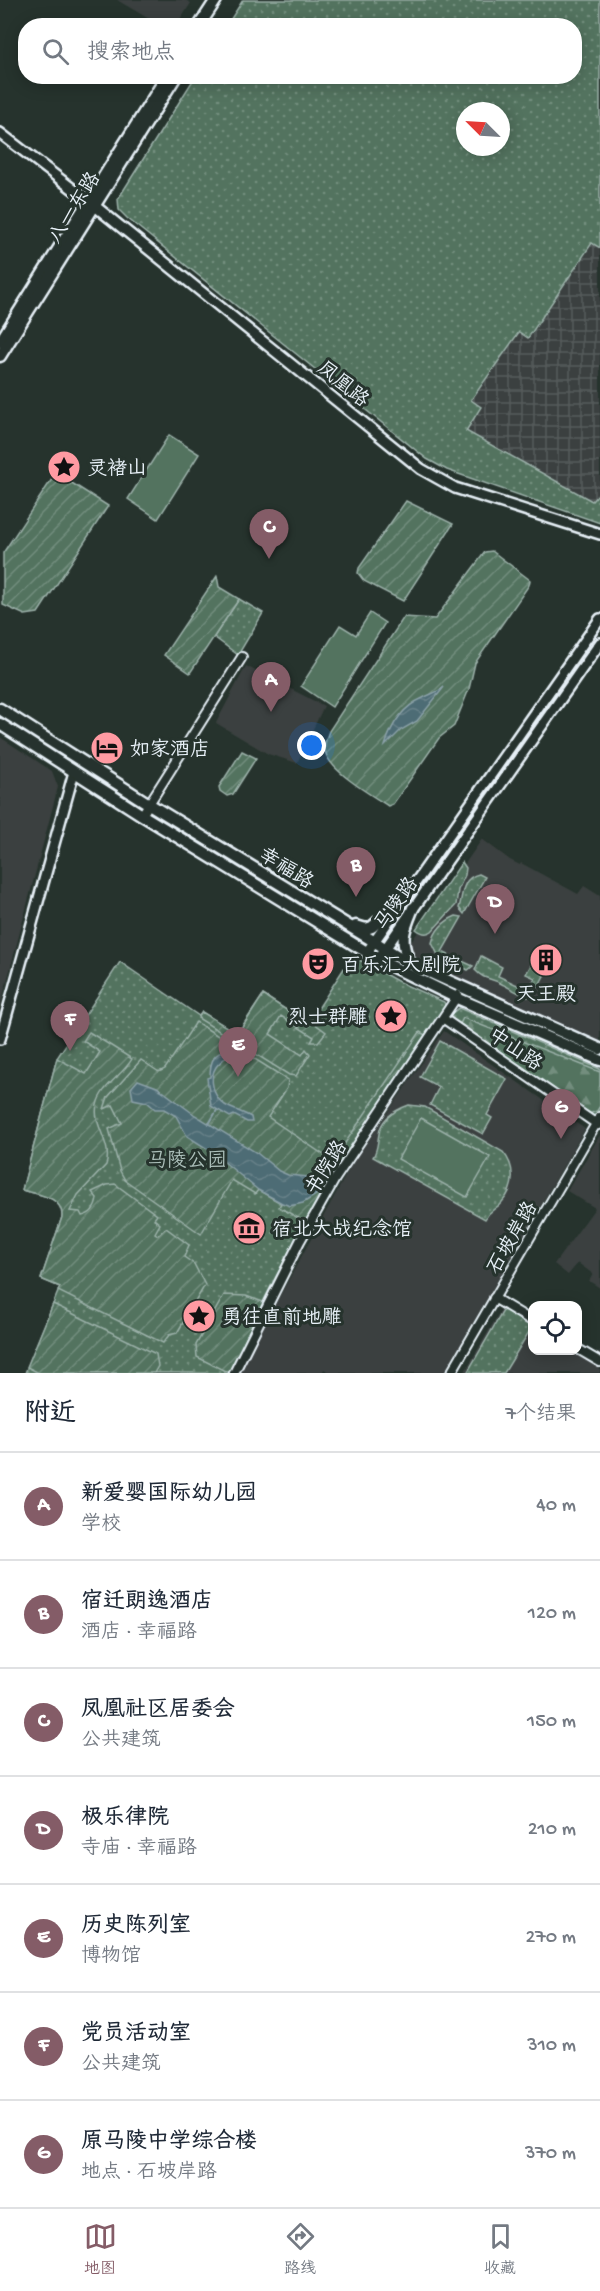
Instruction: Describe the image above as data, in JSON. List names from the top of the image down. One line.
{"streets":{"main road":["八一东路","幸福路","马陵路"],"street":["凤凰路","中山路","书院路","石坡岸路"]},"crossings":[["八一东路","凤凰路"],["幸福路","马陵路"],["幸福路","书院路"],["中山路","书院路"],["中山路","石坡岸路"]],"parks":["马陵公园"],"places":{"place":["灵褚山","烈士群雕","勇往直前地雕"],"hotel":["如家酒店"],"building":["天王殿"],"theatre":["百乐汇大剧院"],"museum":["宿北大战纪念馆"]},"north":"top left","page":{"search":"搜索地点","pins":["C","A","B","D","F","E","G"],"heading":["附近","7个结果"],"list":[{"mark":"A","name":"新爱婴国际幼儿园","note":"学校","value":"40 m"},{"mark":"B","name":"宿迁朗逸酒店","note":"酒店 · 幸福路","value":"120 m"},{"mark":"C","name":"凤凰社区居委会","note":"公共建筑","value":"150 m"},{"mark":"D","name":"极乐律院","note":"寺庙 · 幸福路","value":"210 m"},{"mark":"E","name":"历史陈列室","note":"博物馆","value":"270 m"},{"mark":"F","name":"党员活动室","note":"公共建筑","value":"310 m"},{"mark":"G","name":"原马陵中学综合楼","note":"地点 · 石坡岸路","value":"370 m"}],"nav":["地图","路线","收藏"]}}
